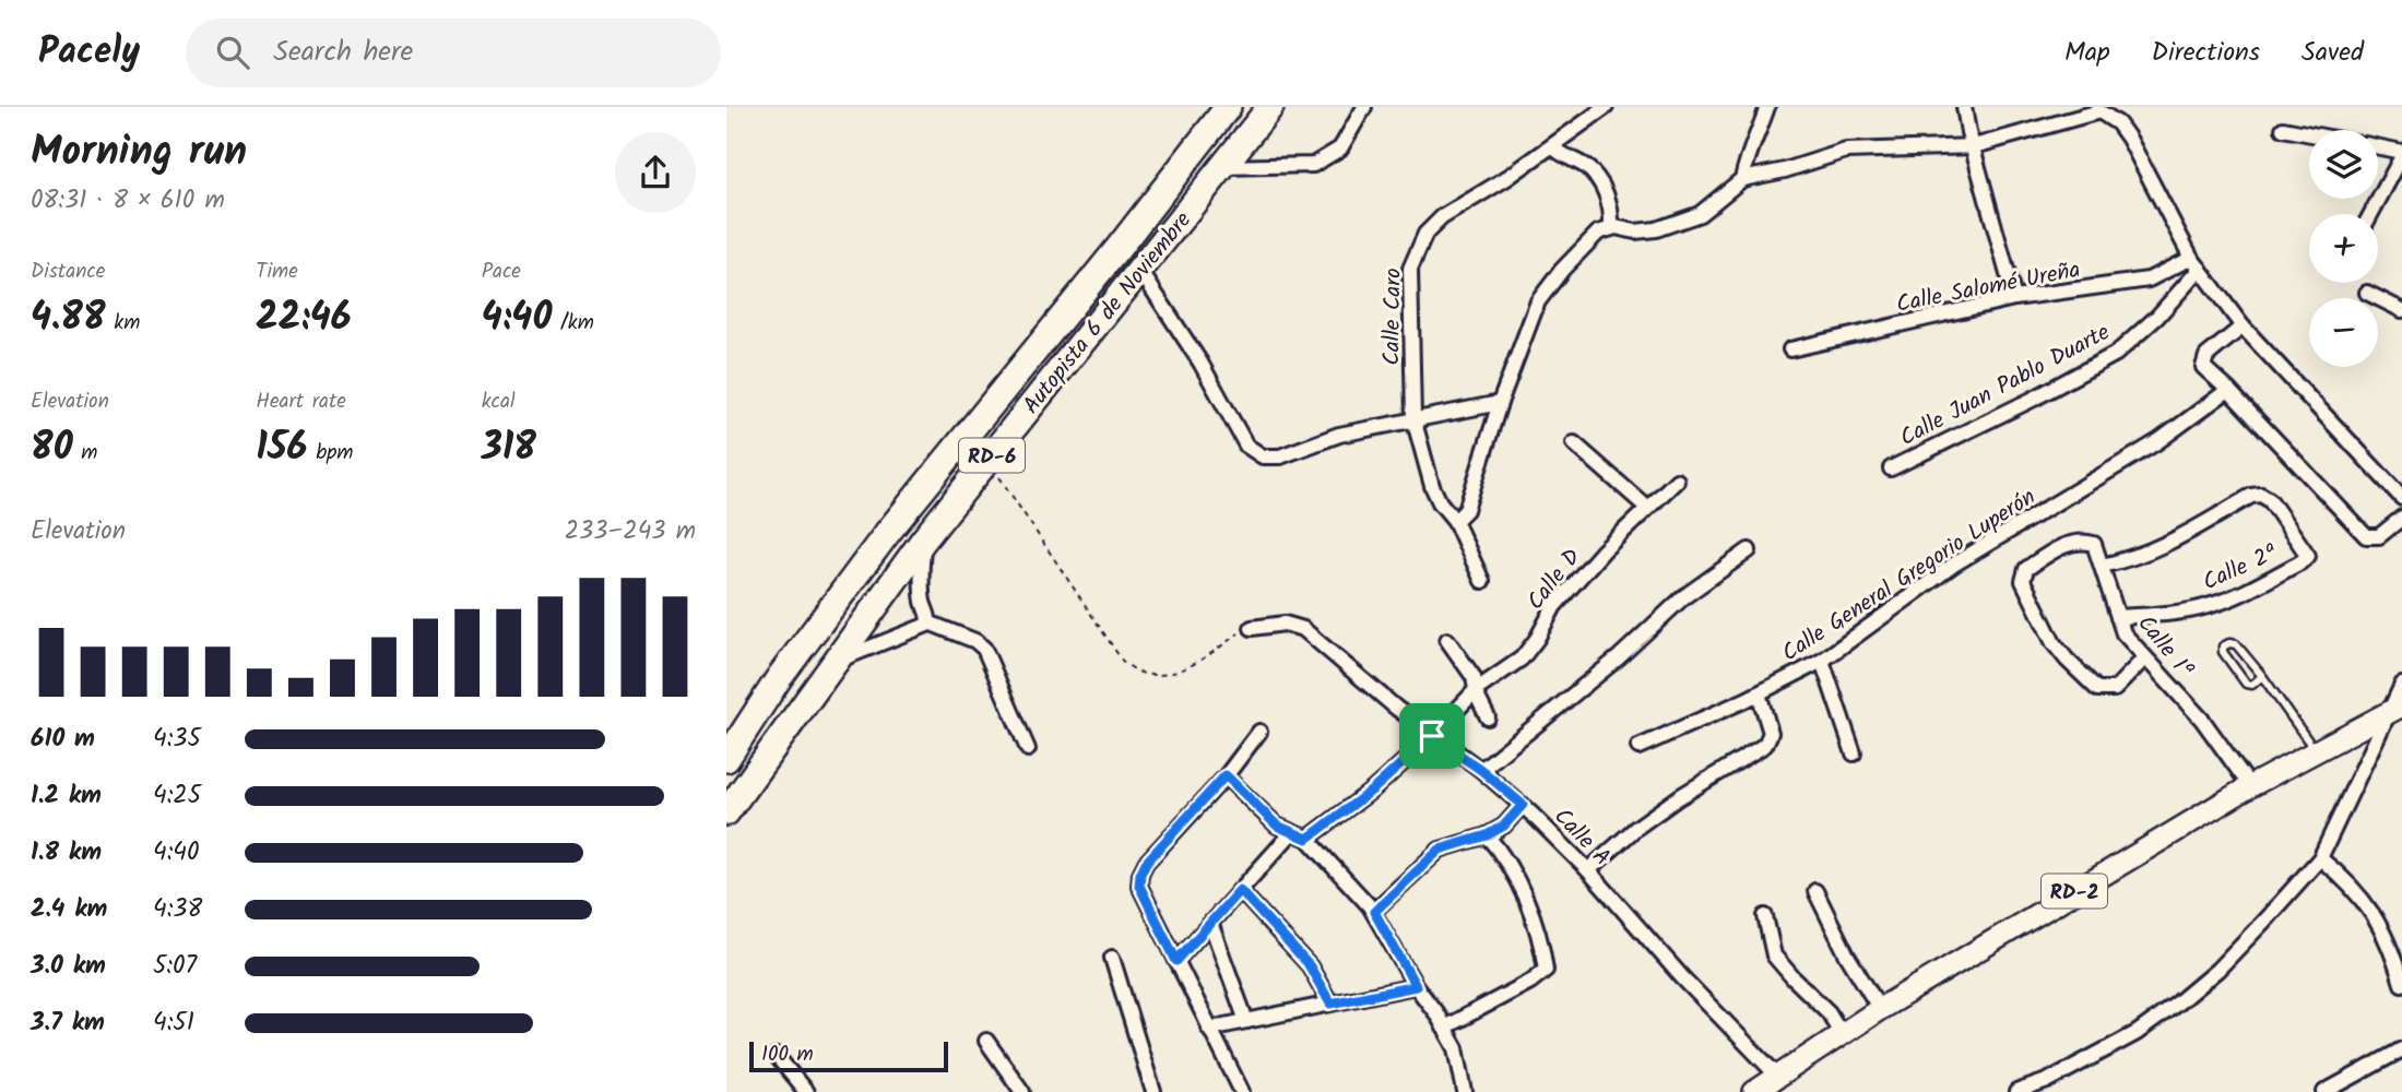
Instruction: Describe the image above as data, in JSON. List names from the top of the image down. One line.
{"streets":{"highway":["Autopista 6 de Noviembre","RD-6"],"main road":["RD-2"],"street":["Calle Salomé Ureña","Calle Caro","Calle Juan Pablo Duarte","Calle 2ª","Calle General Gregorio Luperón","Calle D","Calle 1ª","Calle A"]},"crossings":[["Calle Salomé Ureña","Calle Juan Pablo Duarte"],["Calle 2ª","Calle 1ª"],["Calle D","Calle A"],["Calle 1ª","RD-2"],["Calle A","RD-2"]],"scale_bar":"100 m","page":{"header":"Pacely","search":"Search here","nav":["Map","Directions","Saved"],"heading":["Morning run","08:31 · 8 × 610 m"],"map_buttons":["+","−"],"stats":[["Distance","4.88 km"],["Time","22:46"],["Pace","4:40 /km"],["Elevation","80 m"],["Heart rate","156 bpm"],["kcal","318"]],"chart":["Elevation","233–243 m"],"list":[{"name":"610 m","note":"4:35"},{"name":"1.2 km","note":"4:25"},{"name":"1.8 km","note":"4:40"},{"name":"2.4 km","note":"4:38"},{"name":"3.0 km","note":"5:07"},{"name":"3.7 km","note":"4:51"}],"scale":"100 m"}}
